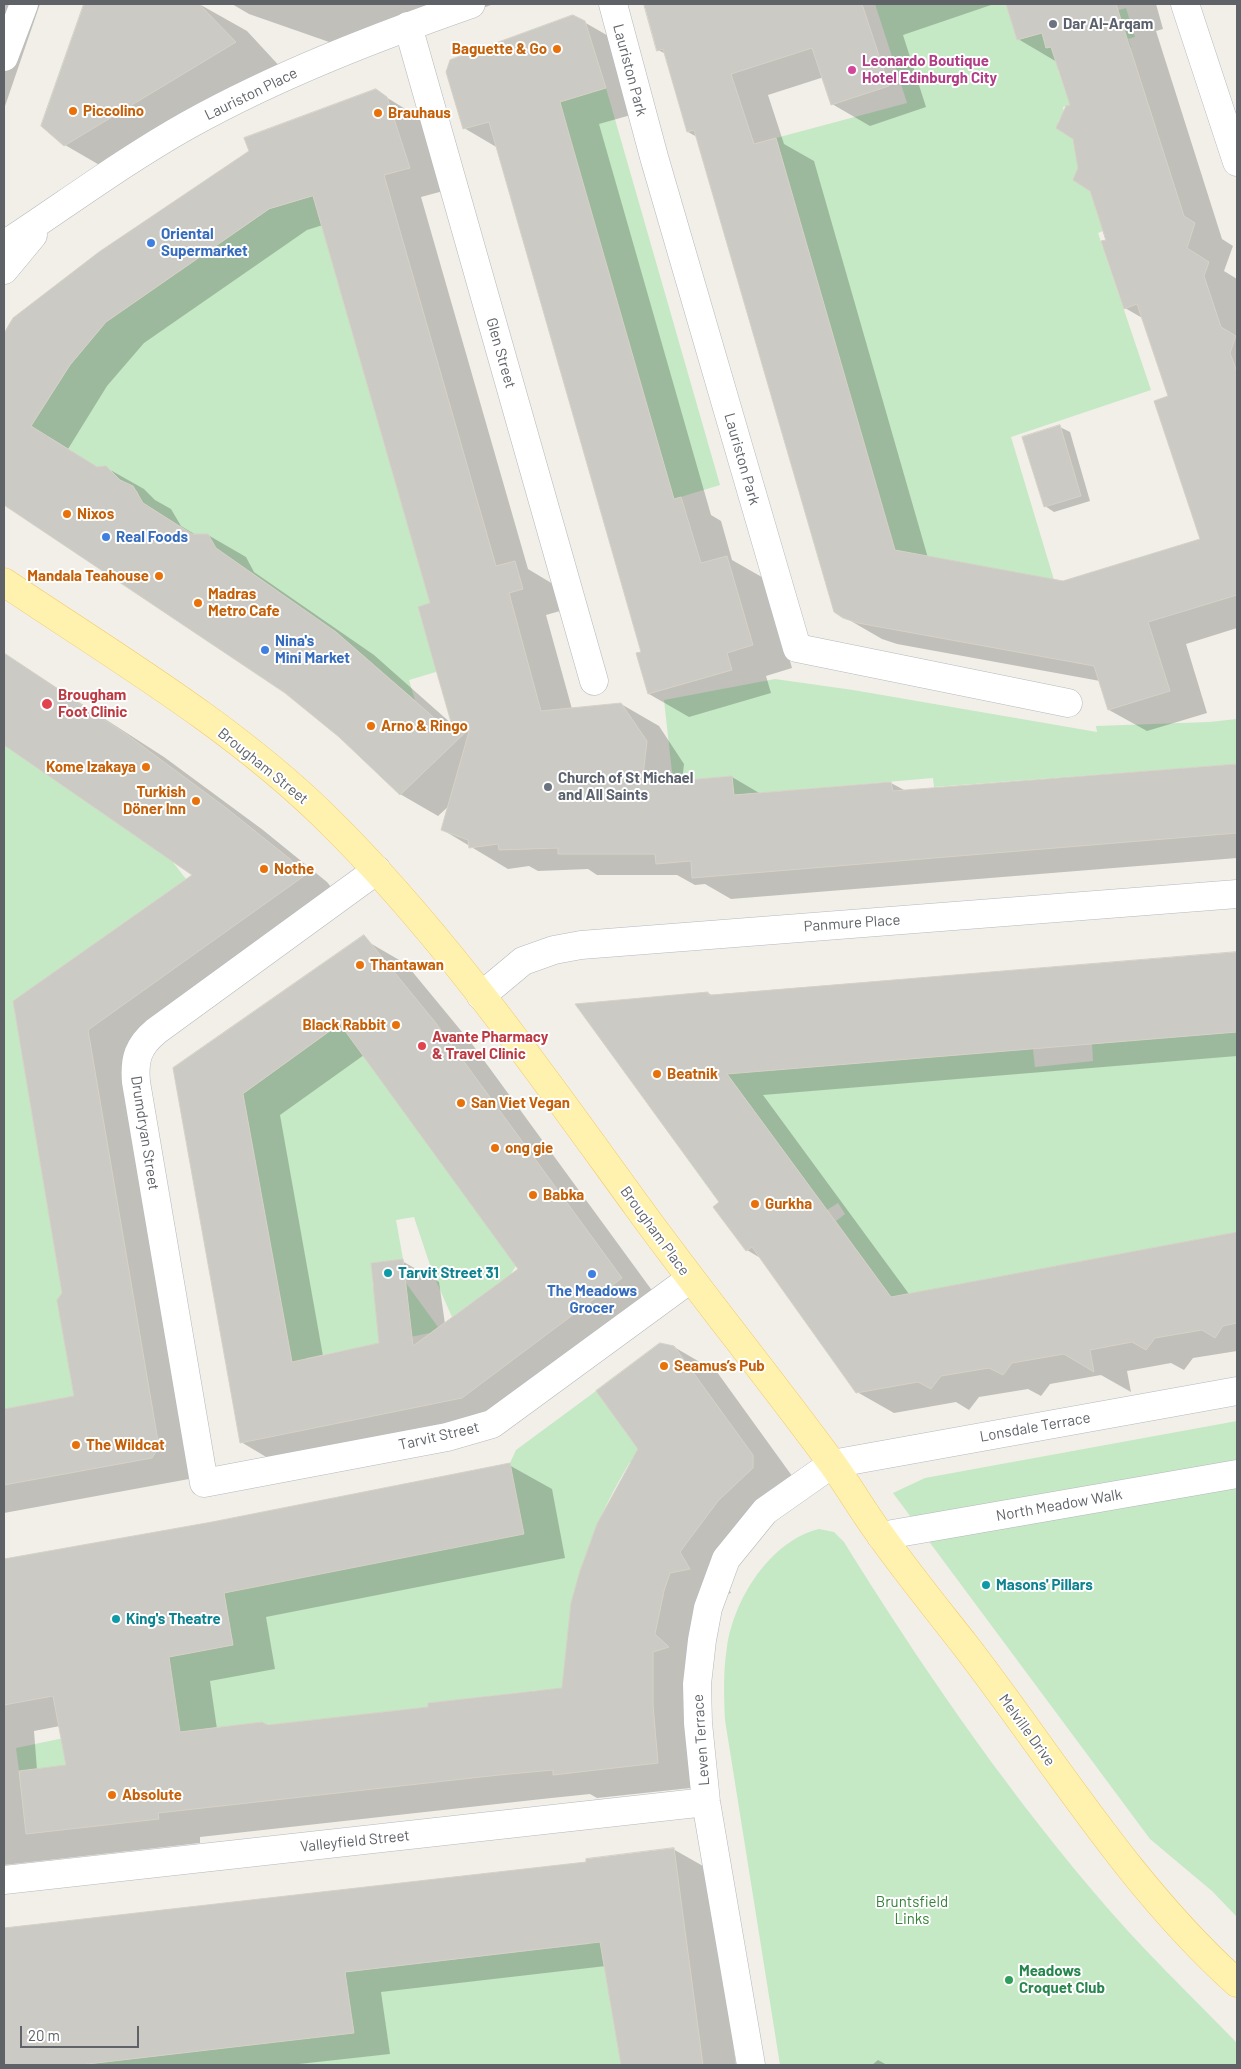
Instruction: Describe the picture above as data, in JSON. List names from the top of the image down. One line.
{"streets":{"main road":["Brougham Street","Brougham Place","Melville Drive"],"street":["Lauriston Park","Lauriston Place","Glen Street","Panmure Place","Drumdryan Street","Lonsdale Terrace","Tarvit Street","North Meadow Walk","Leven Terrace","Valleyfield Street"]},"crossings":[["Lauriston Place","Glen Street"],["Brougham Street","Panmure Place"],["Brougham Street","Drumdryan Street"],["Brougham Street","Brougham Place"],["Panmure Place","Brougham Place"],["Drumdryan Street","Tarvit Street"],["Brougham Place","Lonsdale Terrace"],["Brougham Place","Tarvit Street"],["Brougham Place","Melville Drive"],["Brougham Place","Leven Terrace"],["Lonsdale Terrace","Melville Drive"],["Lonsdale Terrace","Leven Terrace"],["North Meadow Walk","Melville Drive"],["Melville Drive","Leven Terrace"],["Leven Terrace","Valleyfield Street"]],"parks":["Bruntsfield Links"],"places":["Dar Al-Arqam","Baguette & Go","Leonardo Boutique Hotel Edinburgh City","Piccolino","Brauhaus","Oriental Supermarket","Nixos","Real Foods","Mandala Teahouse","Madras Metro Cafe","Nina's Mini Market","Brougham Foot Clinic","Arno & Ringo","Kome Izakaya","Church of St Michael and All Saints","Turkish Döner Inn","Nothe","Thantawan","Black Rabbit","Avante Pharmacy & Travel Clinic","Beatnik","San Viet Vegan","ong gie","Babka","Gurkha","Tarvit Street 31","The Meadows Grocer","Seamus’s Pub","The Wildcat","Masons' Pillars","King's Theatre","Absolute","Meadows Croquet Club"],"scale_bar":"20 m"}
